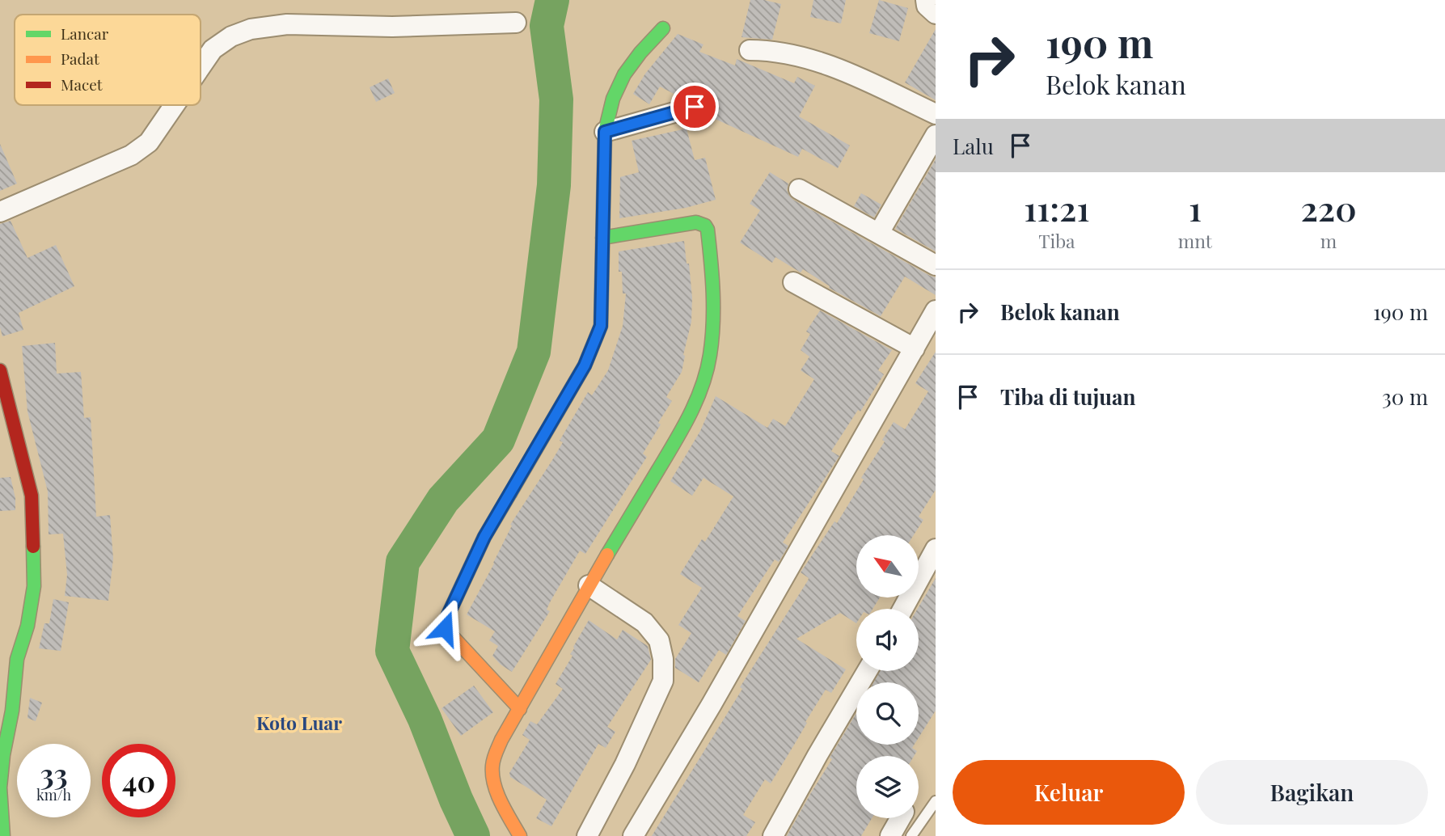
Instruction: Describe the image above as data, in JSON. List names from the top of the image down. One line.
{"districts":["Koto Luar"],"legend":["Lancar","Padat","Macet"],"north":"top left","page":{"turn":["190 m","Belok kanan"],"then":"Lalu","eta":["11:21","Tiba","1","mnt","220","m"],"list":[{"name":"Belok kanan","value":"190 m"},{"name":"Tiba di tujuan","value":"30 m"}],"speed":"33 km/h","limit":"40","buttons":["Keluar","Bagikan"]}}
